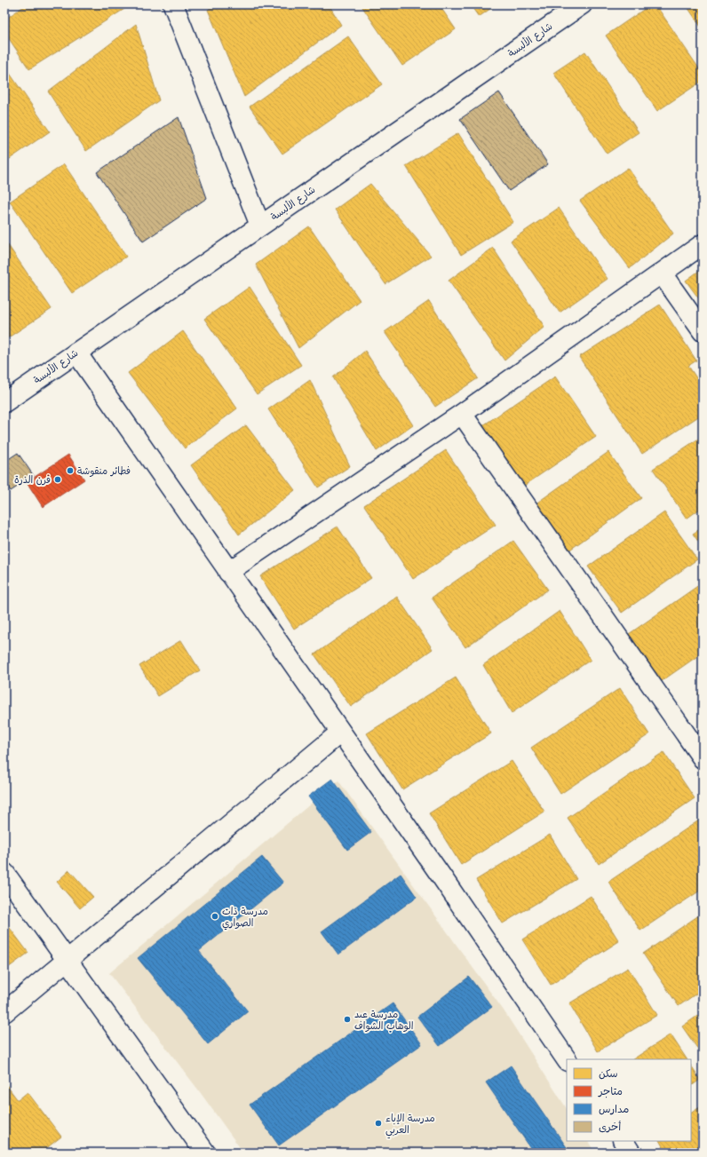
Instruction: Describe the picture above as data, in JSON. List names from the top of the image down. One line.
{"streets":{"street":["شارع الألبسة"]},"places":["فطائر منقوشة","فرن الذرة","مدرسة ذات الصواري","مدرسة عبد الوهاب الشواف","مدرسة الإباء العربي"],"legend":["سكن","متاجر","مدارس","أخرى"]}
